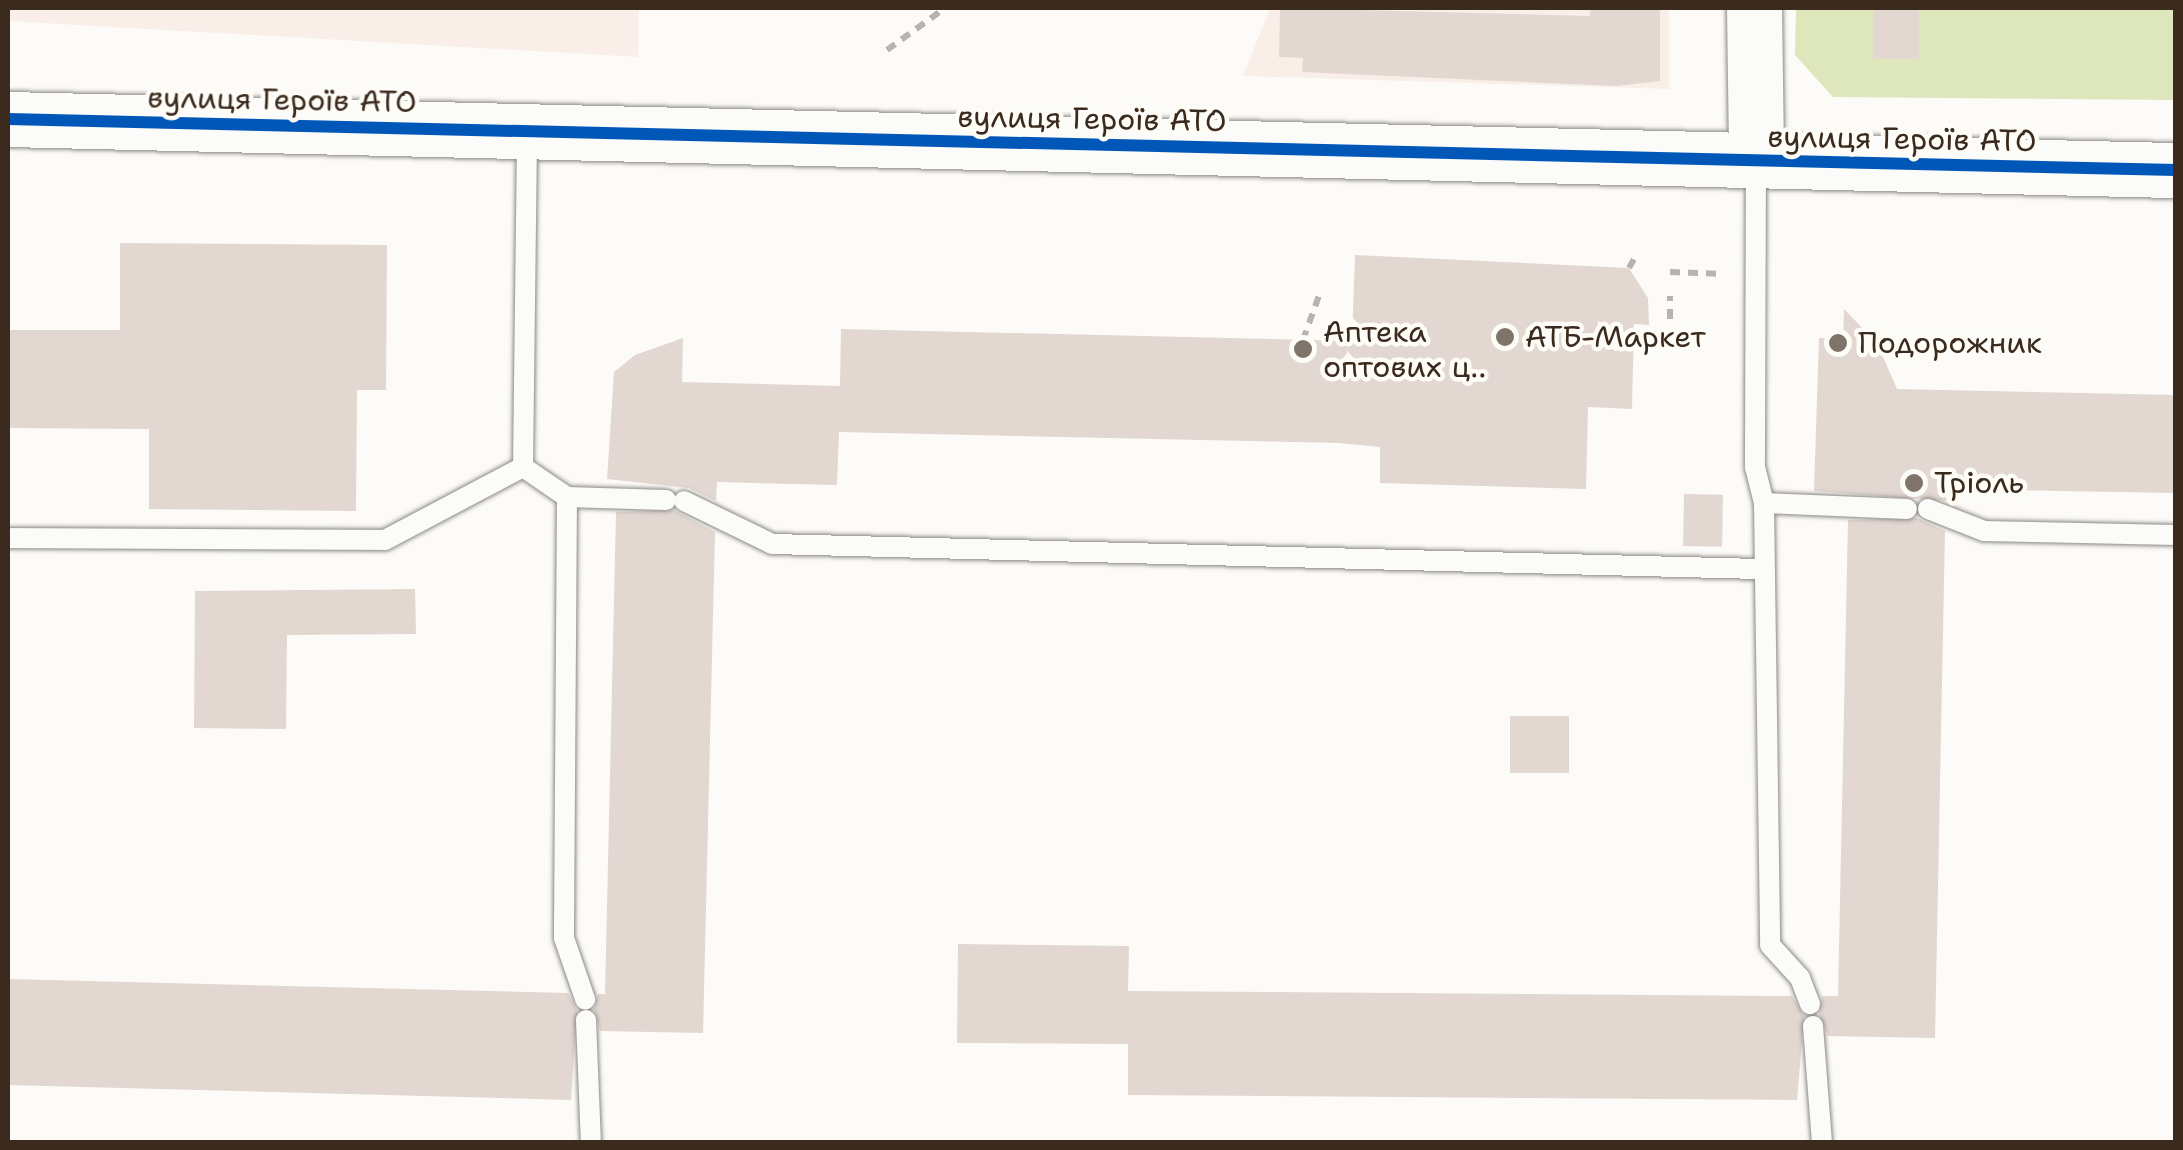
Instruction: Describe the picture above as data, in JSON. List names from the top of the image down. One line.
{"streets":{"street":["вулиця Героїв АТО"]},"places":["АТБ-Маркет","Подорожник","Аптека оптових ц‥","Тріоль"]}
